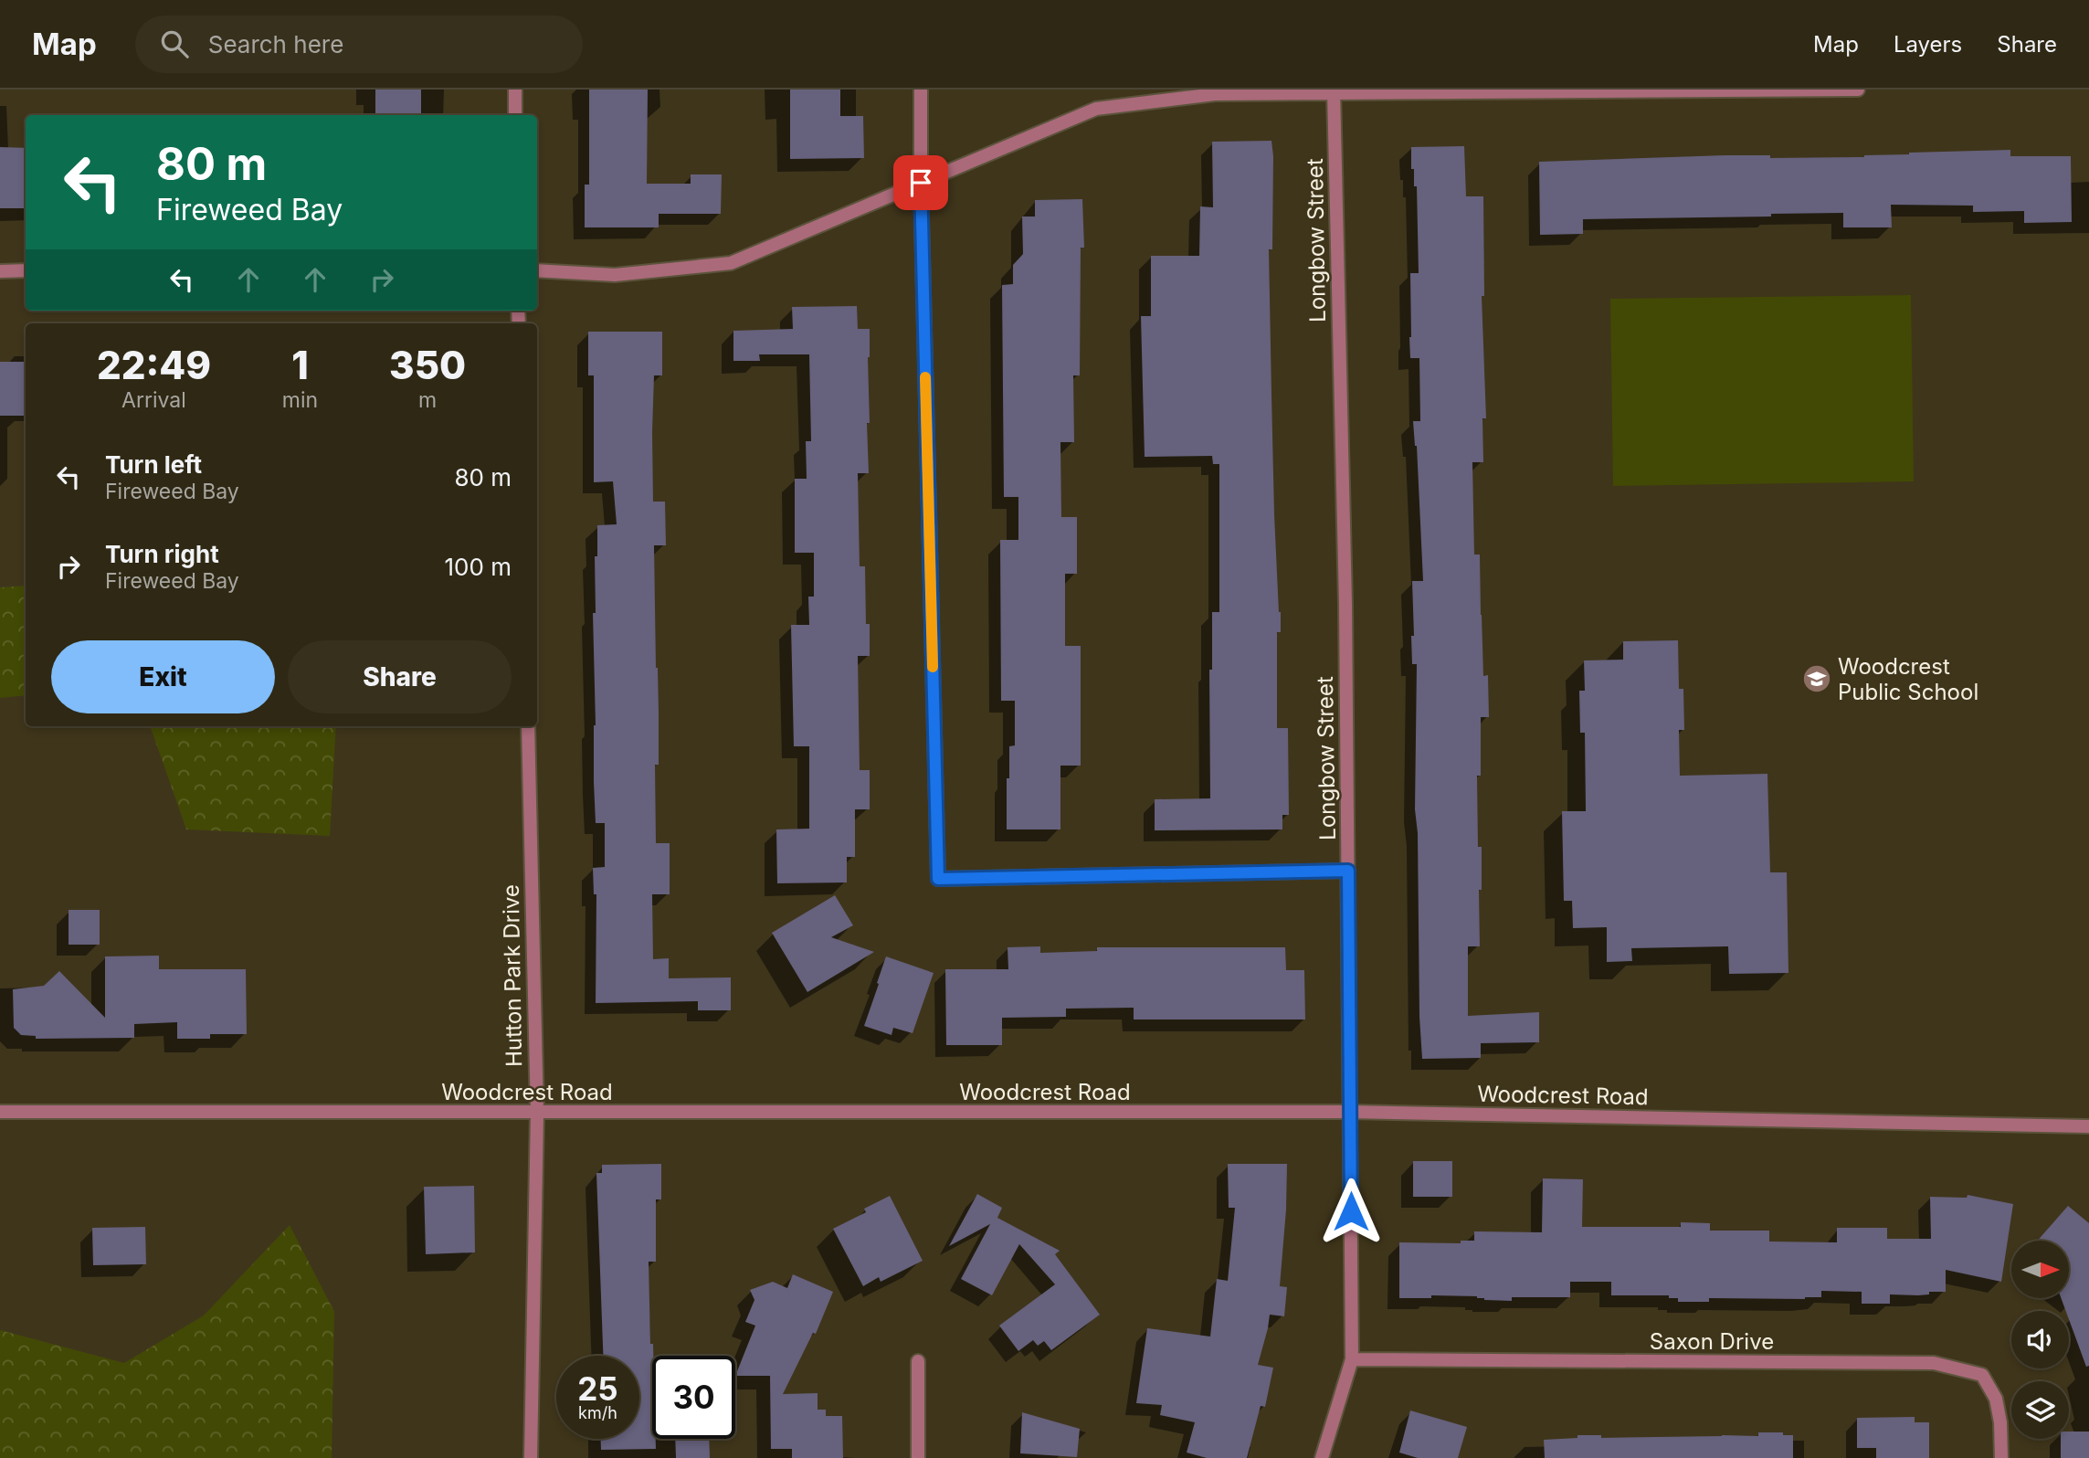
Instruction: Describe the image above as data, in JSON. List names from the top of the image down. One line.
{"streets":{"street":["Longbow Street","Hutton Park Drive","Woodcrest Road","Saxon Drive"]},"crossings":[["Longbow Street","Woodcrest Road"],["Longbow Street","Saxon Drive"],["Hutton Park Drive","Woodcrest Road"]],"places":{"school or university":["Woodcrest Public School"]},"north":"right","page":{"header":"Map","search":"Search here","nav":["Map","Layers","Share"],"turn":["80 m","Fireweed Bay"],"eta":["22:49","Arrival","1","min","350","m"],"list":[{"name":"Turn left","note":"Fireweed Bay","value":"80 m"},{"name":"Turn right","note":"Fireweed Bay","value":"100 m"}],"buttons":["Exit","Share"],"speed":"25 km/h","limit":"30"}}
